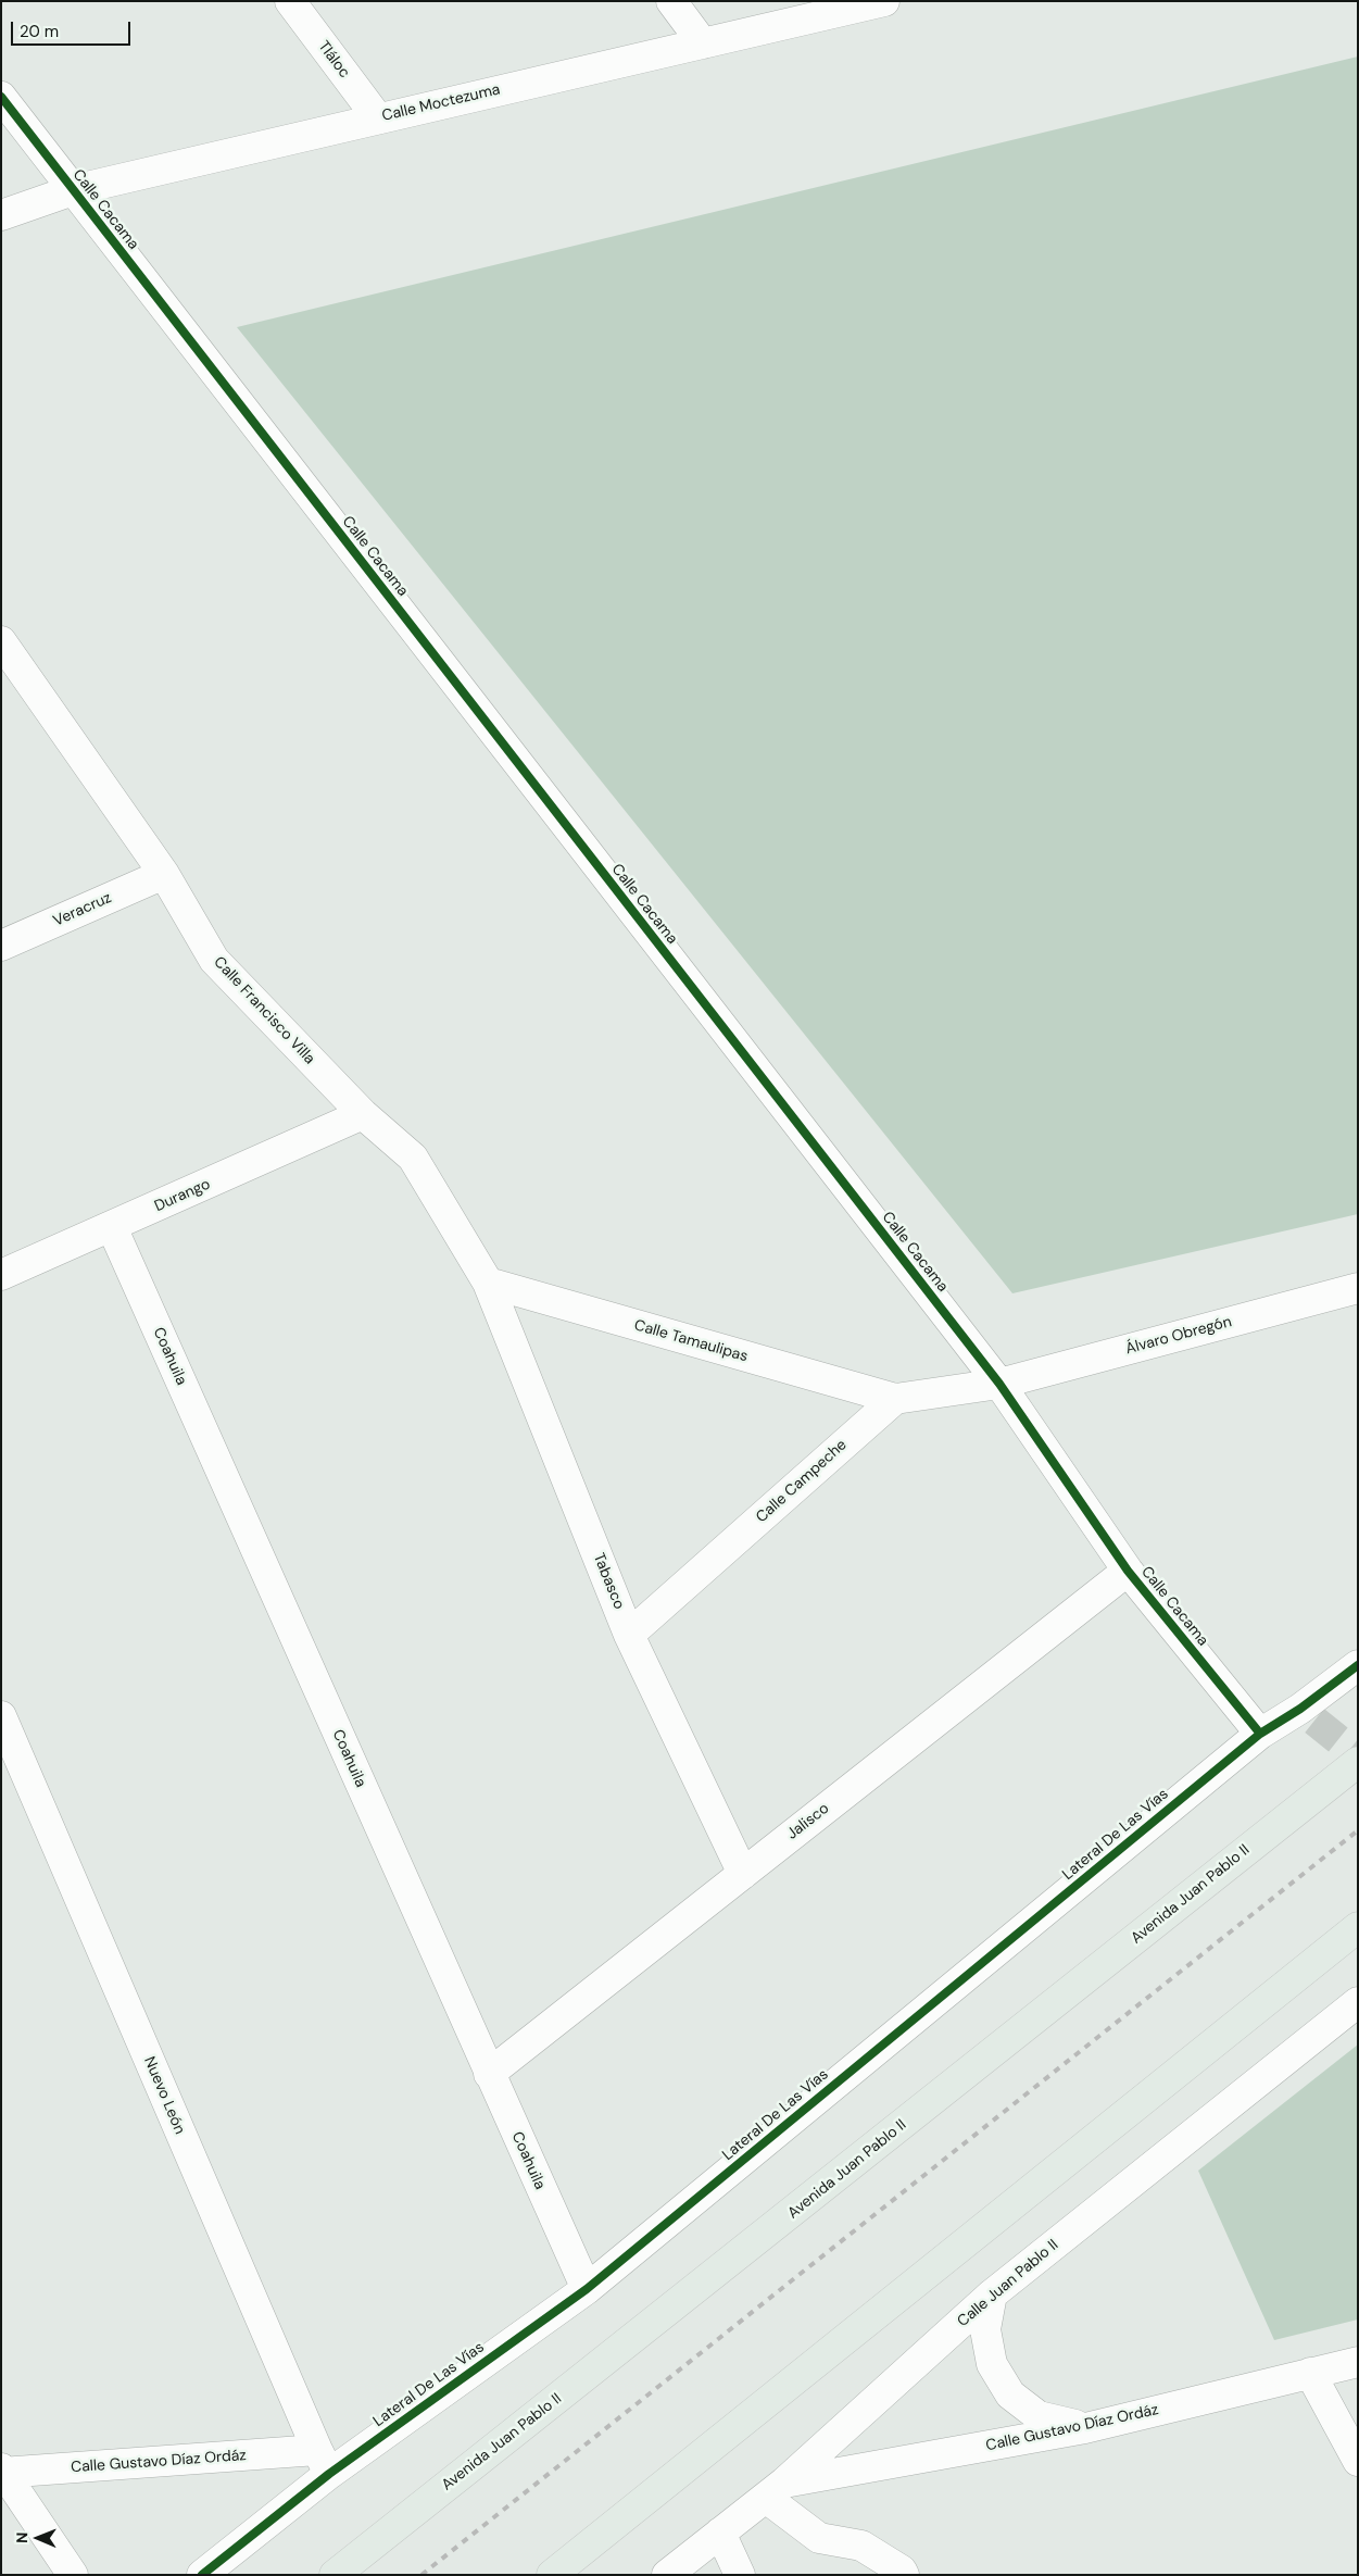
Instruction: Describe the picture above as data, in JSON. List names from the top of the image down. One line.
{"streets":{"main road":["Avenida Juan Pablo II"],"street":["Tláloc","Calle Moctezuma","Calle Cacama","Veracruz","Calle Francisco Villa","Durango","Álvaro Obregón","Calle Tamaulipas","Coahuila","Calle Campeche","Tabasco","Jalisco","Lateral De Las Vías","Nuevo León","Calle Juan Pablo II","Calle Gustavo Díaz Ordáz"]},"crossings":[["Tláloc","Calle Moctezuma"],["Calle Moctezuma","Calle Cacama"],["Calle Cacama","Álvaro Obregón"],["Calle Cacama","Jalisco"],["Calle Cacama","Lateral De Las Vías"],["Veracruz","Calle Francisco Villa"],["Calle Francisco Villa","Durango"],["Calle Francisco Villa","Calle Tamaulipas"],["Calle Francisco Villa","Tabasco"],["Durango","Coahuila"],["Calle Tamaulipas","Calle Campeche"],["Calle Tamaulipas","Tabasco"],["Coahuila","Jalisco"],["Coahuila","Lateral De Las Vías"],["Calle Campeche","Tabasco"],["Tabasco","Jalisco"],["Lateral De Las Vías","Nuevo León"],["Lateral De Las Vías","Calle Gustavo Díaz Ordáz"],["Nuevo León","Calle Gustavo Díaz Ordáz"],["Calle Juan Pablo II","Calle Gustavo Díaz Ordáz"]],"scale_bar":"20 m","north":"left"}
